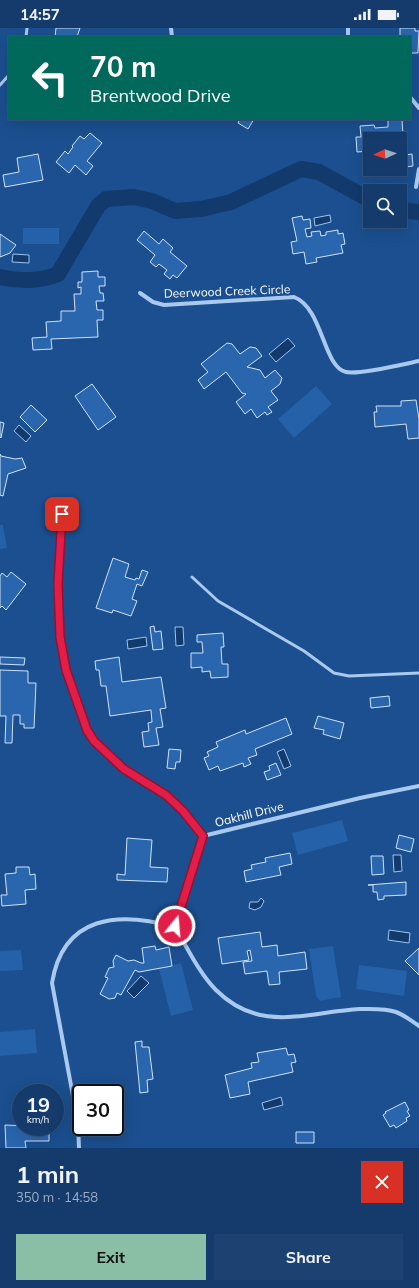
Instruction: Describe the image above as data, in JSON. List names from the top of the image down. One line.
{"streets":{"street":["Deerwood Creek Circle","Oakhill Drive"]},"north":"left","page":{"status":"14:57","turn":["70 m","Brentwood Drive"],"speed":"19 km/h","limit":"30","heading":["1 min","350 m · 14:58"],"buttons":["Exit","Share"]}}
